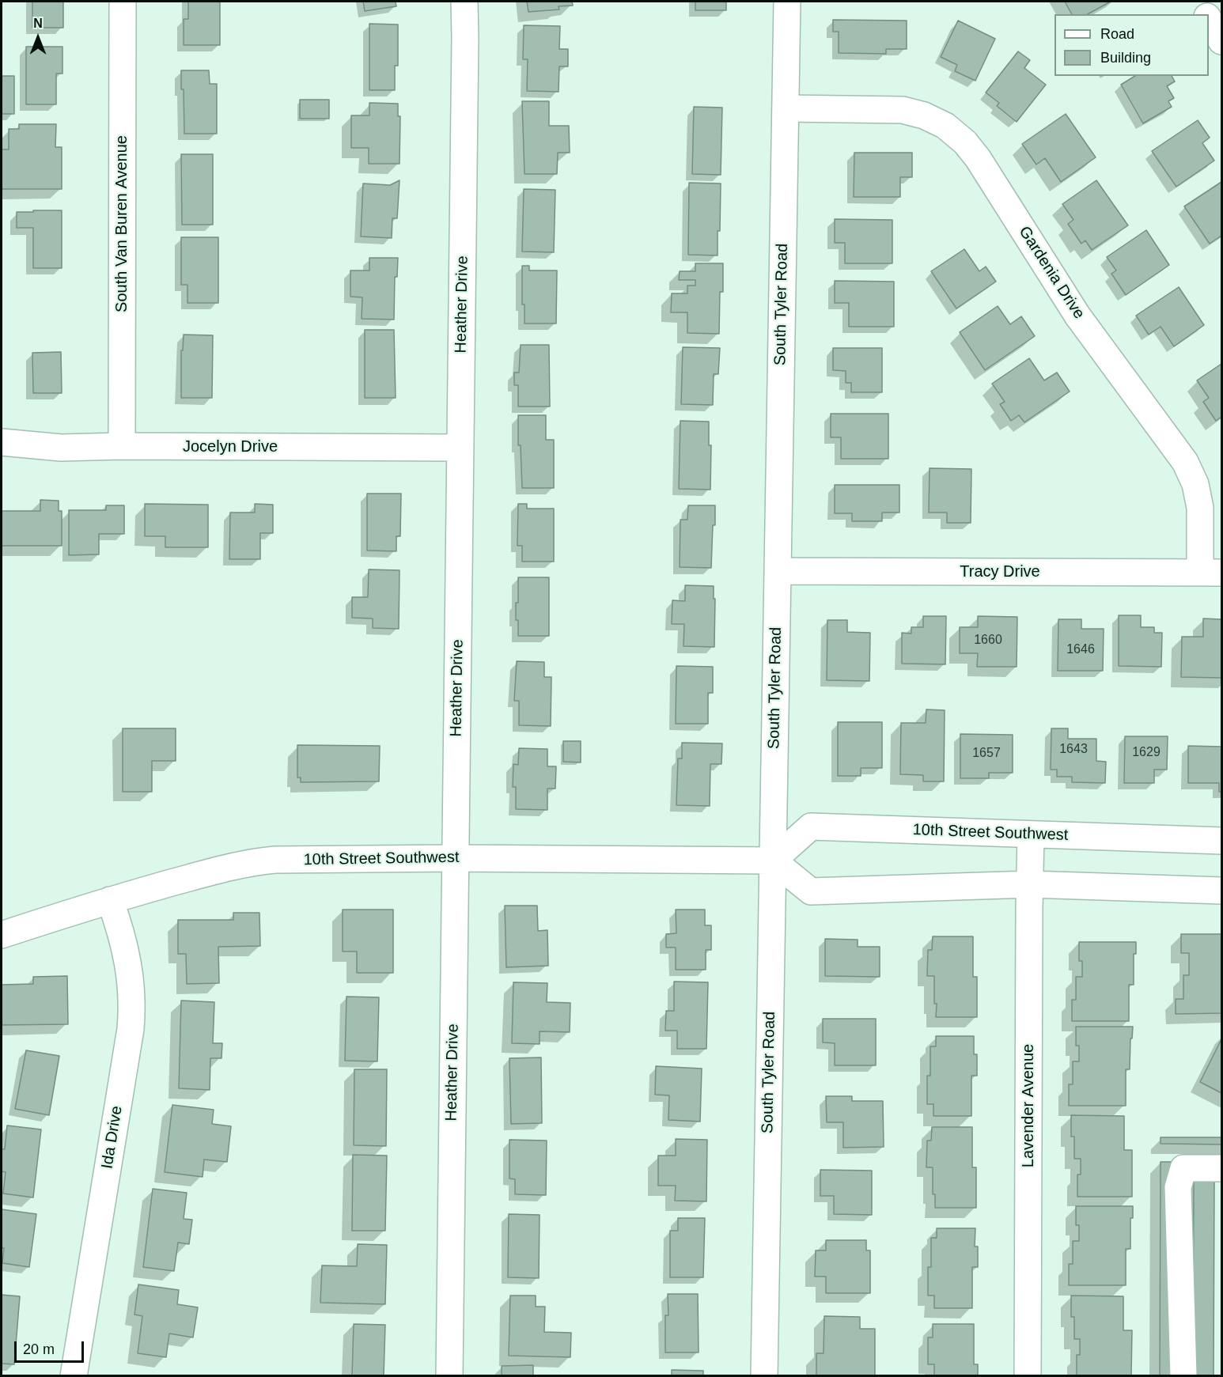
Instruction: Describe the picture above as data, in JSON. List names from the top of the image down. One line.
{"streets":{"street":["South Van Buren Avenue","Gardenia Drive","Heather Drive","South Tyler Road","Jocelyn Drive","Tracy Drive","10th Street Southwest","Lavender Avenue","Ida Drive"]},"crossings":[["South Van Buren Avenue","Jocelyn Drive"],["Gardenia Drive","South Tyler Road"],["Gardenia Drive","Tracy Drive"],["Heather Drive","Jocelyn Drive"],["Heather Drive","10th Street Southwest"],["South Tyler Road","Tracy Drive"],["South Tyler Road","10th Street Southwest"],["10th Street Southwest","Lavender Avenue"],["10th Street Southwest","Ida Drive"]],"house_numbers":["1660","1646","1643","1629","1657"],"legend":["Road","Building"],"scale_bar":"20 m","north":"top"}
